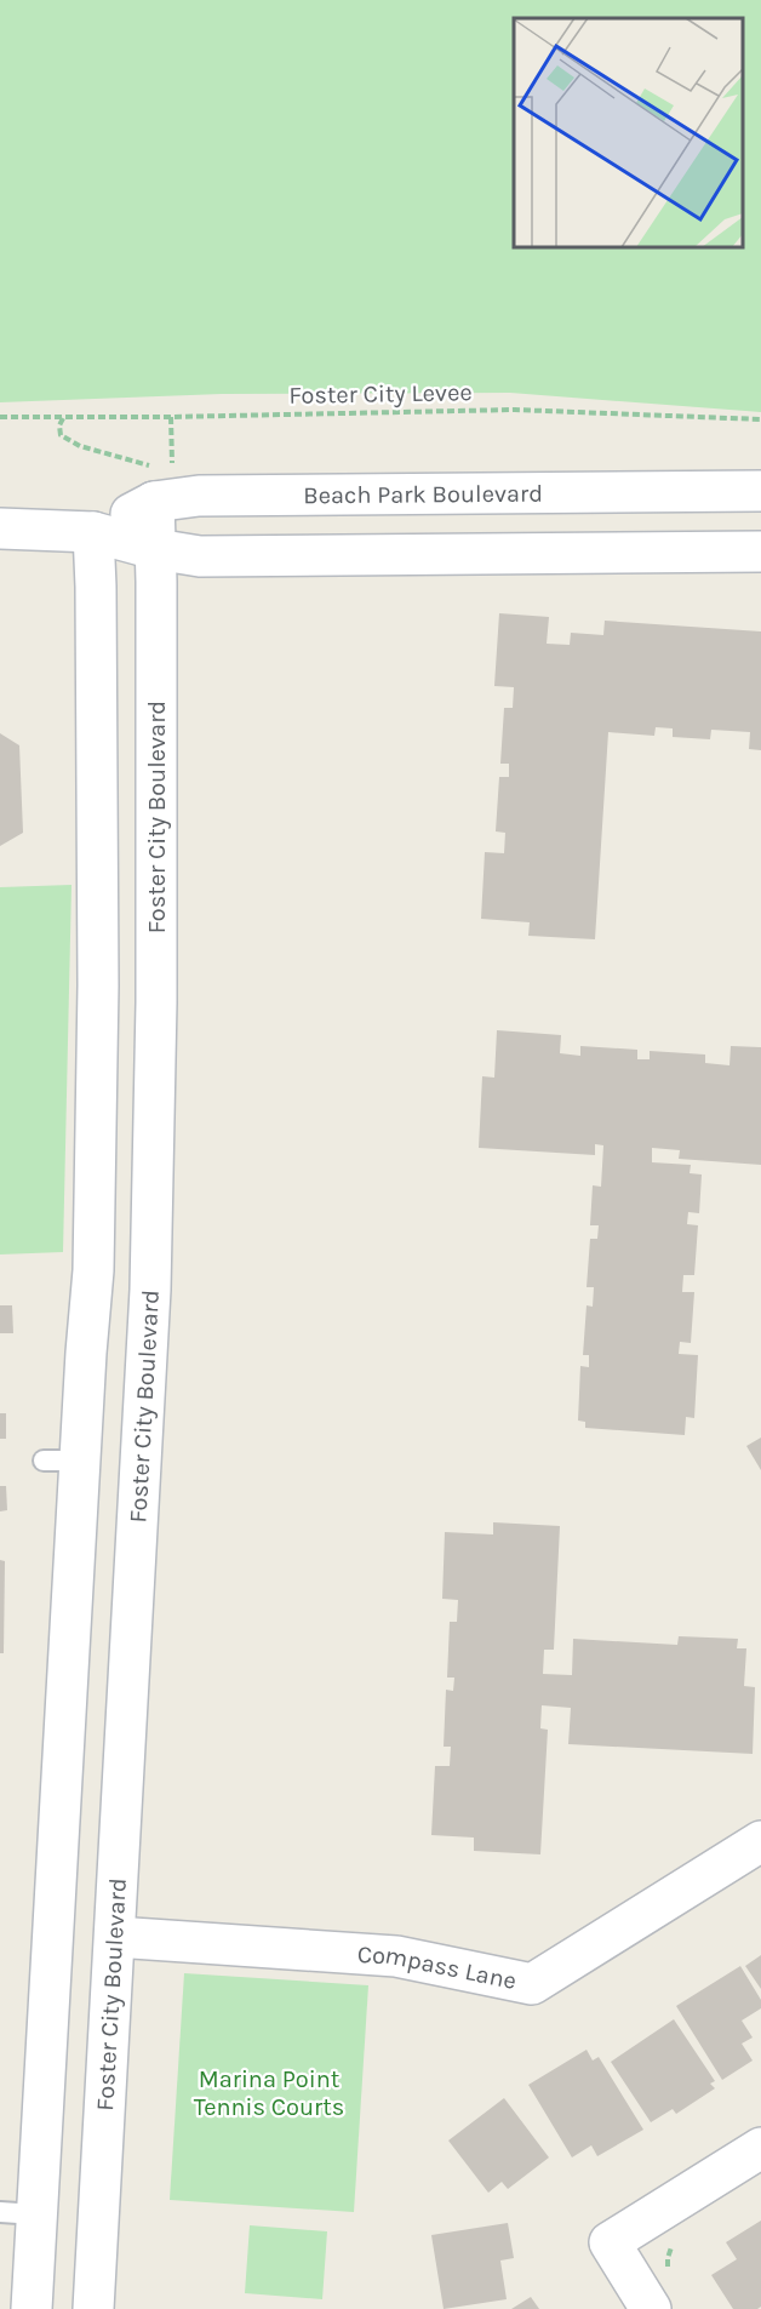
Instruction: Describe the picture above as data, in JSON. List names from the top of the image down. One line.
{"streets":{"main road":["Beach Park Boulevard","Foster City Boulevard","Compass Lane"],"path":["Foster City Levee"]},"crossings":[["Beach Park Boulevard","Foster City Boulevard"],["Foster City Boulevard","Compass Lane"]],"parks":["Marina Point Tennis Courts"]}
